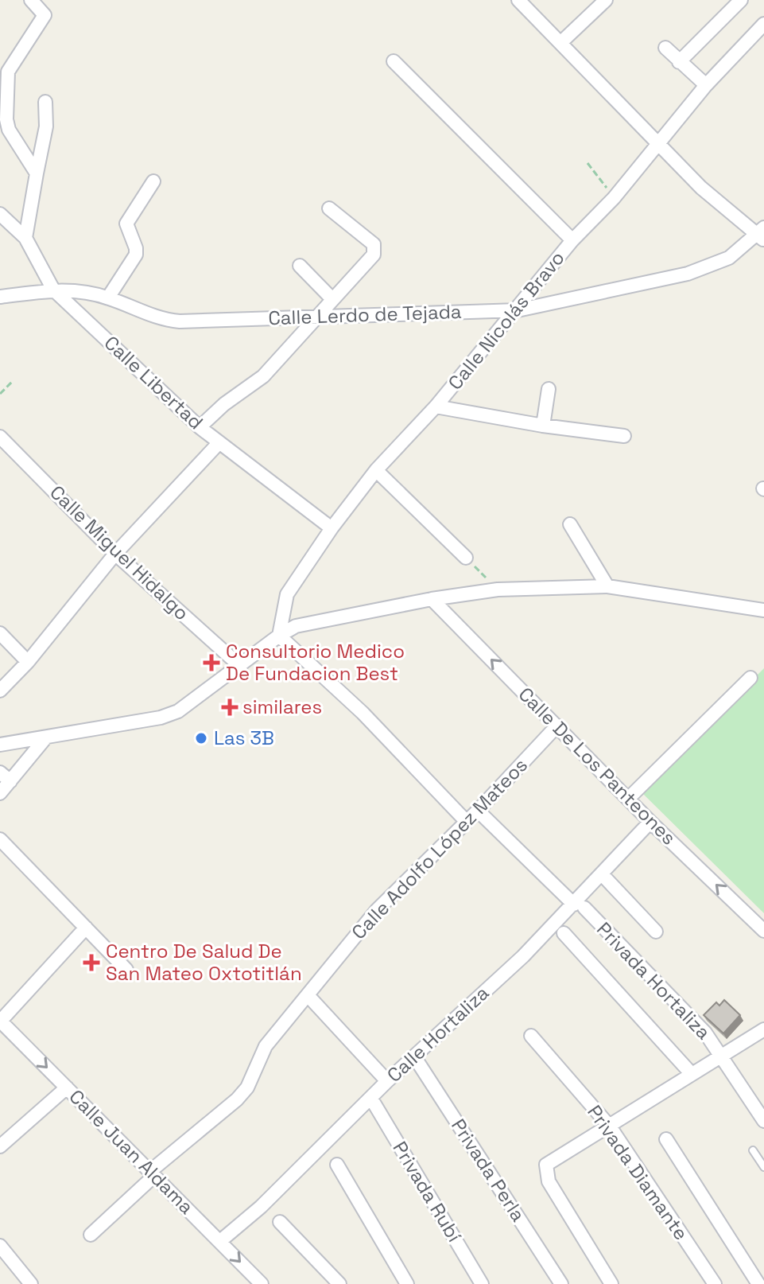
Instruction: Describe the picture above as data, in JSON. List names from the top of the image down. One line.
{"streets":{"street":["Calle Lerdo de Tejada","Calle Nicolás Bravo","Calle Libertad","Calle Miguel Hidalgo","Calle De Los Panteones","Calle Adolfo López Mateos","Privada Hortaliza","Calle Hortaliza","Calle Juan Aldama","Privada Perla","Privada Diamante","Privada Rubí"]},"crossings":[["Calle Lerdo de Tejada","Calle Nicolás Bravo"],["Calle Lerdo de Tejada","Calle Libertad"],["Calle Nicolás Bravo","Calle Libertad"],["Calle De Los Panteones","Calle Adolfo López Mateos"],["Calle De Los Panteones","Calle Hortaliza"],["Calle Adolfo López Mateos","Privada Hortaliza"],["Calle Adolfo López Mateos","Calle Juan Aldama"],["Privada Hortaliza","Calle Hortaliza"],["Calle Hortaliza","Calle Juan Aldama"],["Calle Hortaliza","Privada Perla"],["Calle Hortaliza","Privada Rubí"]],"one_way":["Calle De Los Panteones","Calle Juan Aldama"],"places":{"health":["Consultorio Medico De Fundacion Best","similares","Centro De Salud De San Mateo Oxtotitlán"],"other":["Las 3B"]}}
